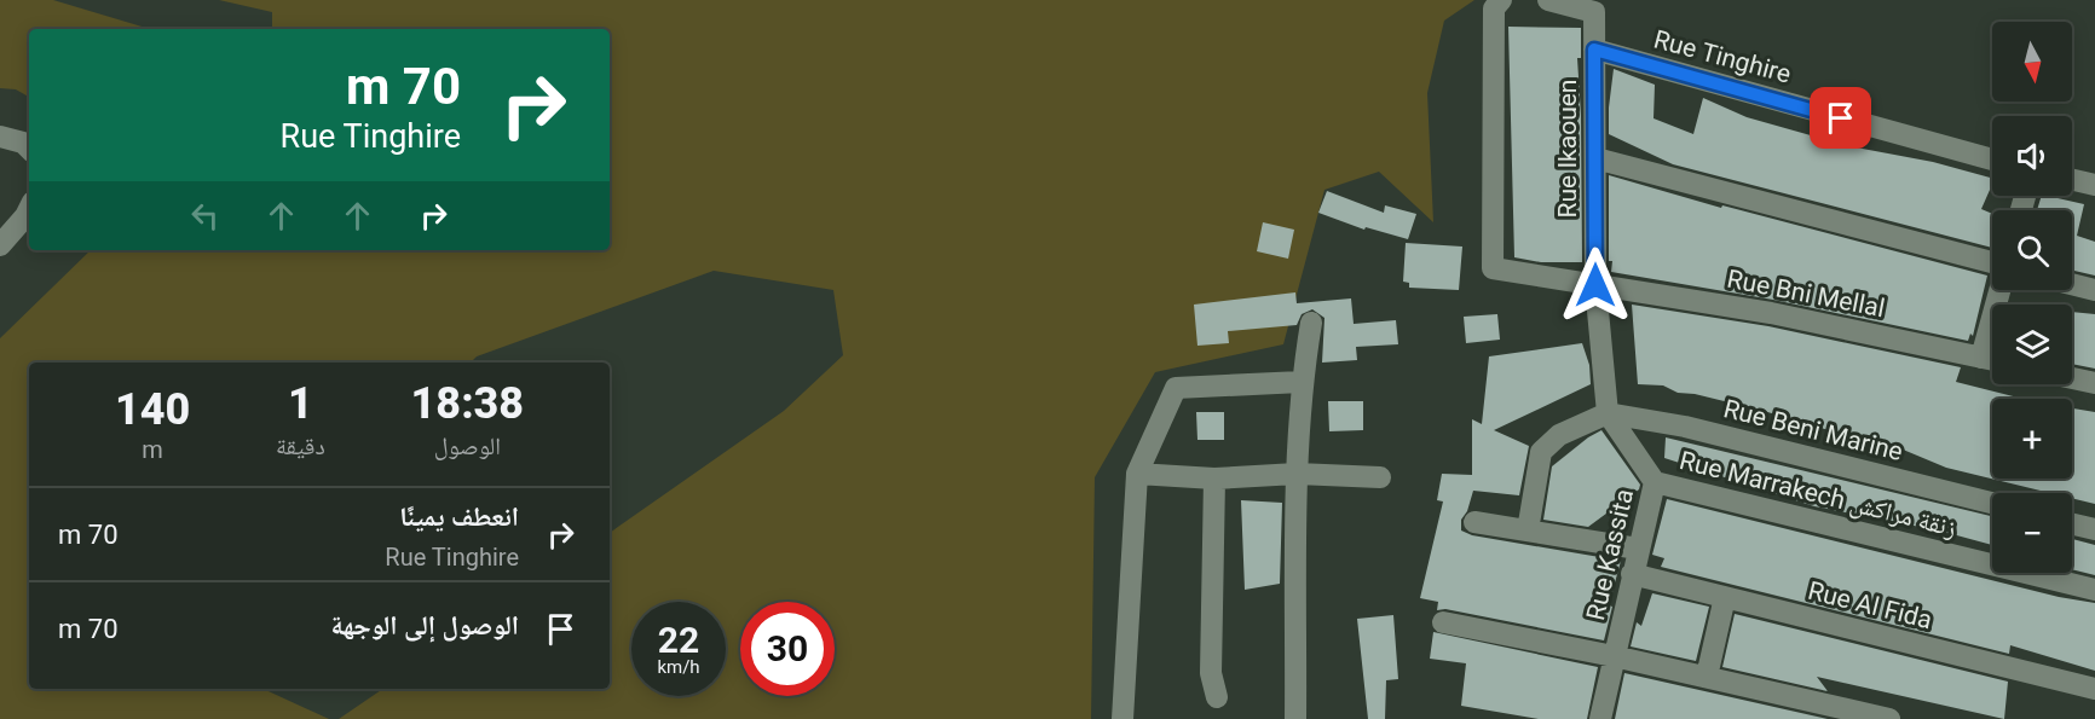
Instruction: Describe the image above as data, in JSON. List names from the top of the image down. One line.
{"streets":{"street":["Rue Tinghire","Rue Ikaouen","Rue Bni Mellal","Rue Beni Marine","Rue Marrakech زنقة مراكش","Rue Kassita","Rue Al Fida"]},"crossings":[["Rue Tinghire","Rue Ikaouen"],["Rue Ikaouen","Rue Bni Mellal"],["Rue Ikaouen","Rue Kassita"],["Rue Bni Mellal","Rue Kassita"],["Rue Beni Marine","Rue Kassita"],["Rue Marrakech زنقة مراكش","Rue Kassita"],["Rue Kassita","Rue Al Fida"]],"north":"bottom","page":{"map_buttons":["+","−"],"turn":["70 m","Rue Tinghire"],"eta":["18:38","الوصول","1","دقيقة","140","m"],"list":[{"name":"انعطف يمينًا","note":"Rue Tinghire","value":"70 m"},{"name":"الوصول إلى الوجهة","value":"70 m"}],"speed":"22 km/h","limit":"30"}}
